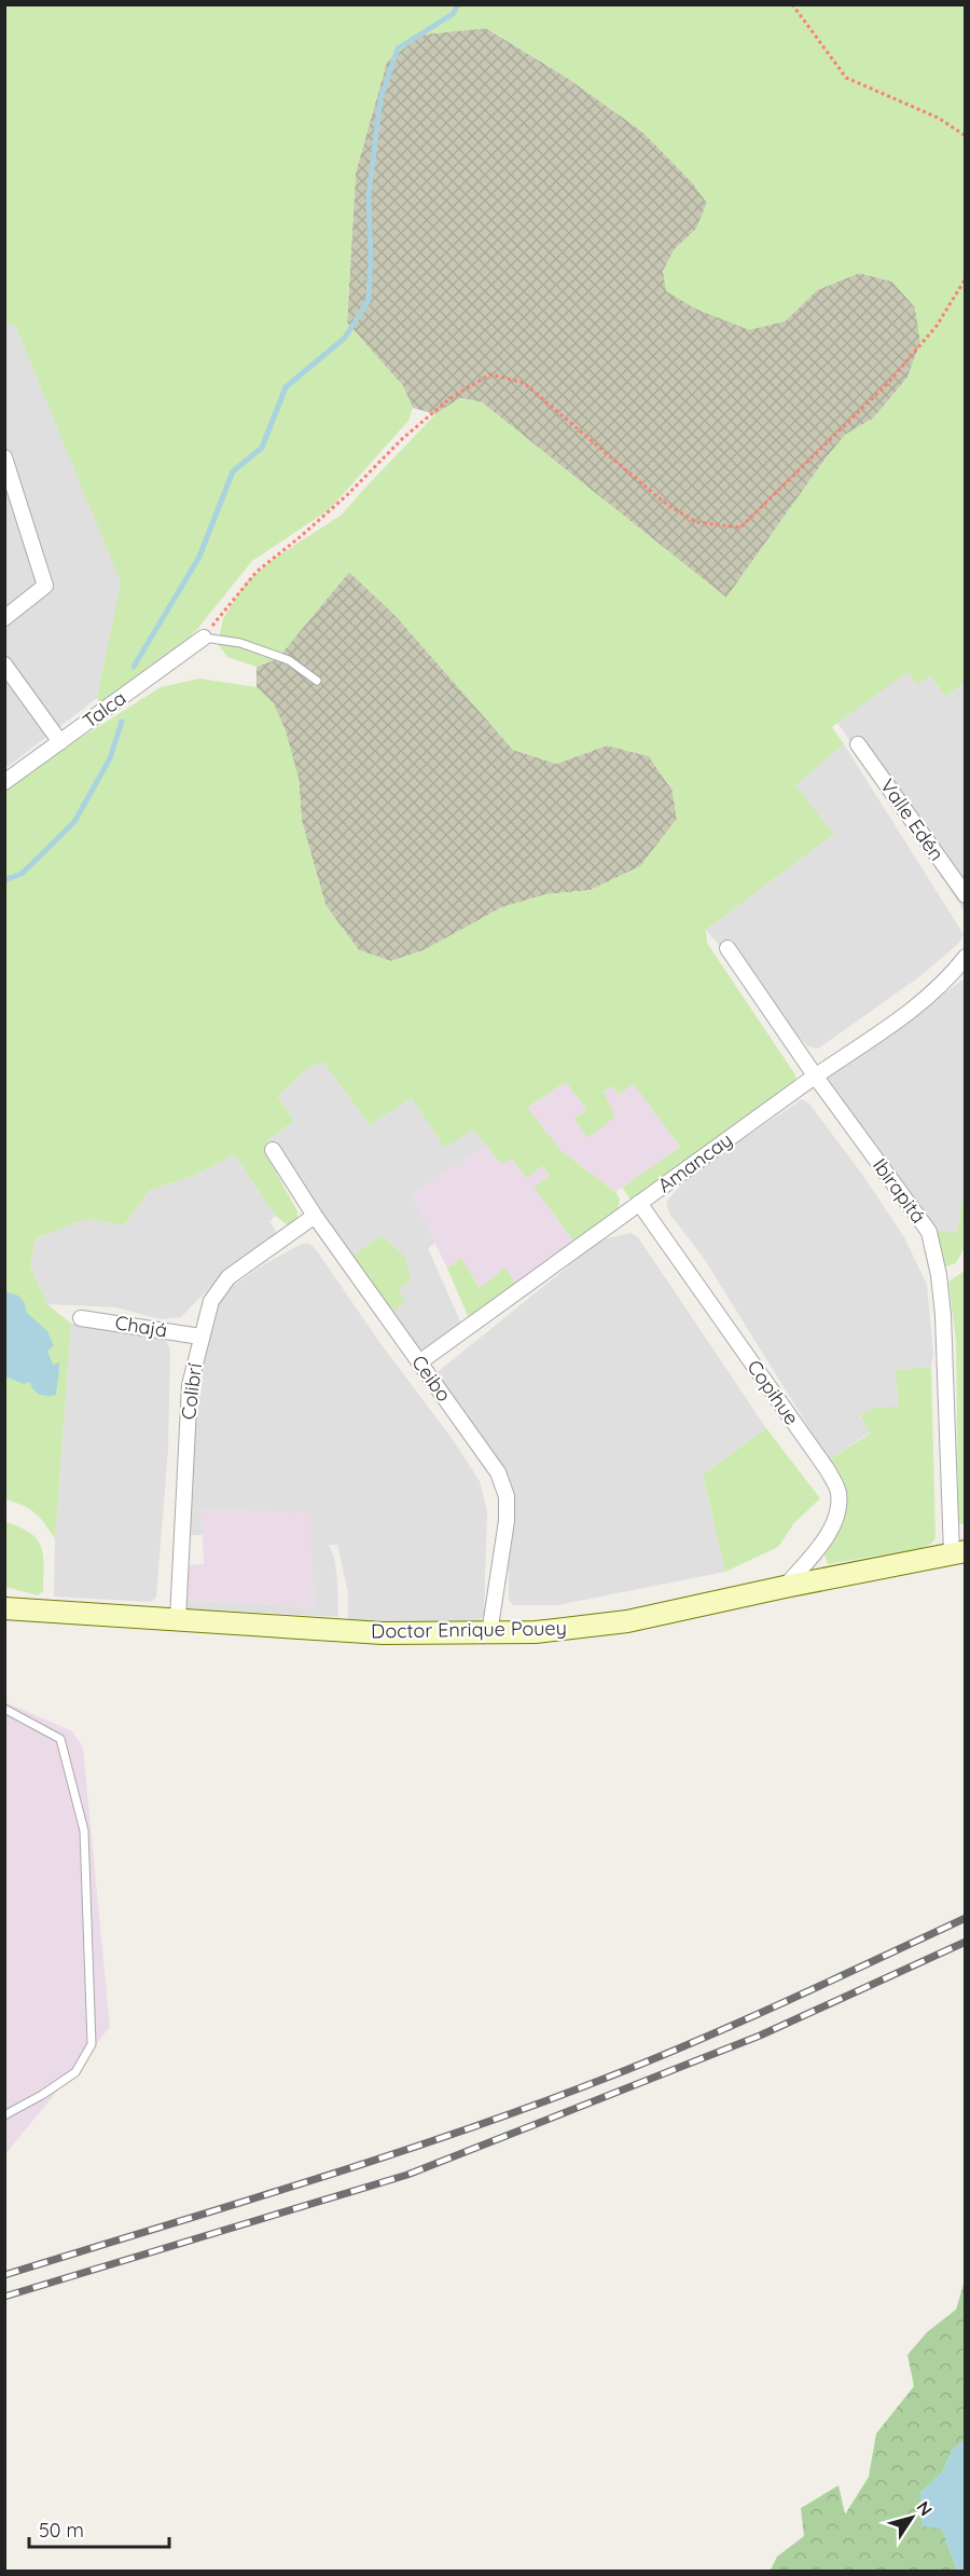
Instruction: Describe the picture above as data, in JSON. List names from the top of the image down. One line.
{"streets":{"street":["Talca","Valle Edén","Amancay","Ibirapitá","Chajá","Ceibo","Colibrí","Copihue","Doctor Enrique Pouey"]},"crossings":[["Amancay","Ibirapitá"],["Amancay","Ceibo"],["Amancay","Copihue"],["Ibirapitá","Doctor Enrique Pouey"],["Chajá","Colibrí"],["Ceibo","Colibrí"],["Ceibo","Doctor Enrique Pouey"],["Colibrí","Doctor Enrique Pouey"],["Copihue","Doctor Enrique Pouey"]],"scale_bar":"50 m","north":"top right"}
